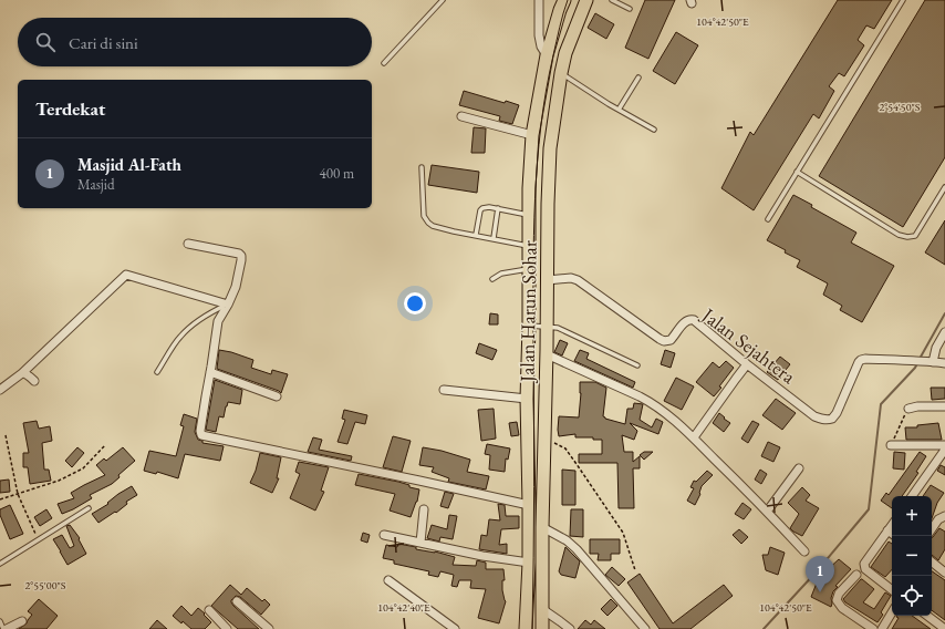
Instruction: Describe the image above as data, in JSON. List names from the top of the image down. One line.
{"streets":{"highway":["Jalan Harun Sohar"],"street":["Jalan Sejahtera"]},"crossings":[["Jalan Harun Sohar","Jalan Sejahtera"]],"page":{"search":"Cari di sini","heading":"Terdekat","list":[{"mark":"1","name":"Masjid Al-Fath","note":"Masjid","value":"400 m"}],"map_buttons":["+","−"],"pins":"1"},"coordinates":["104°42'50\"E","2°54'50\"S","2°55'00\"S","104°42'40\"E"]}
